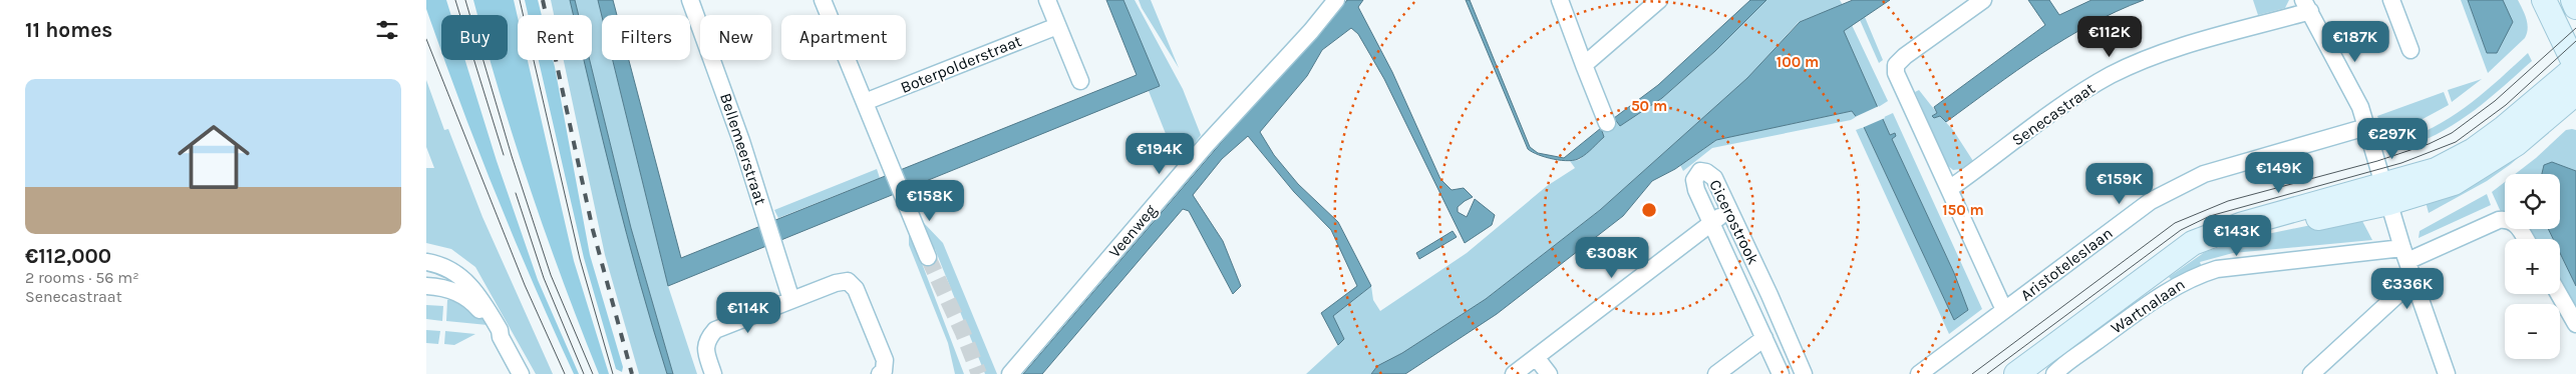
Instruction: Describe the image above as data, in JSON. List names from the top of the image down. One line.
{"streets":{"street":["Boterpolderstraat","Senecastraat","Bellemeerstraat","Cicerostrook","Veenweg","Aristoteleslaan","Wartnalaan"]},"page":{"heading":"11 homes","chip":["Buy","Rent","Filters","New","Apartment"],"price":["€112K","€187K","€297K","€194K","€149K","€159K","€158K","€143K","€308K","€336K","€114K"],"list":[{"name":"€112,000","note":"2 rooms · 56 m² · Senecastraat"}],"map_buttons":["+","−"]},"rings":["100 m","50 m","150 m"]}
